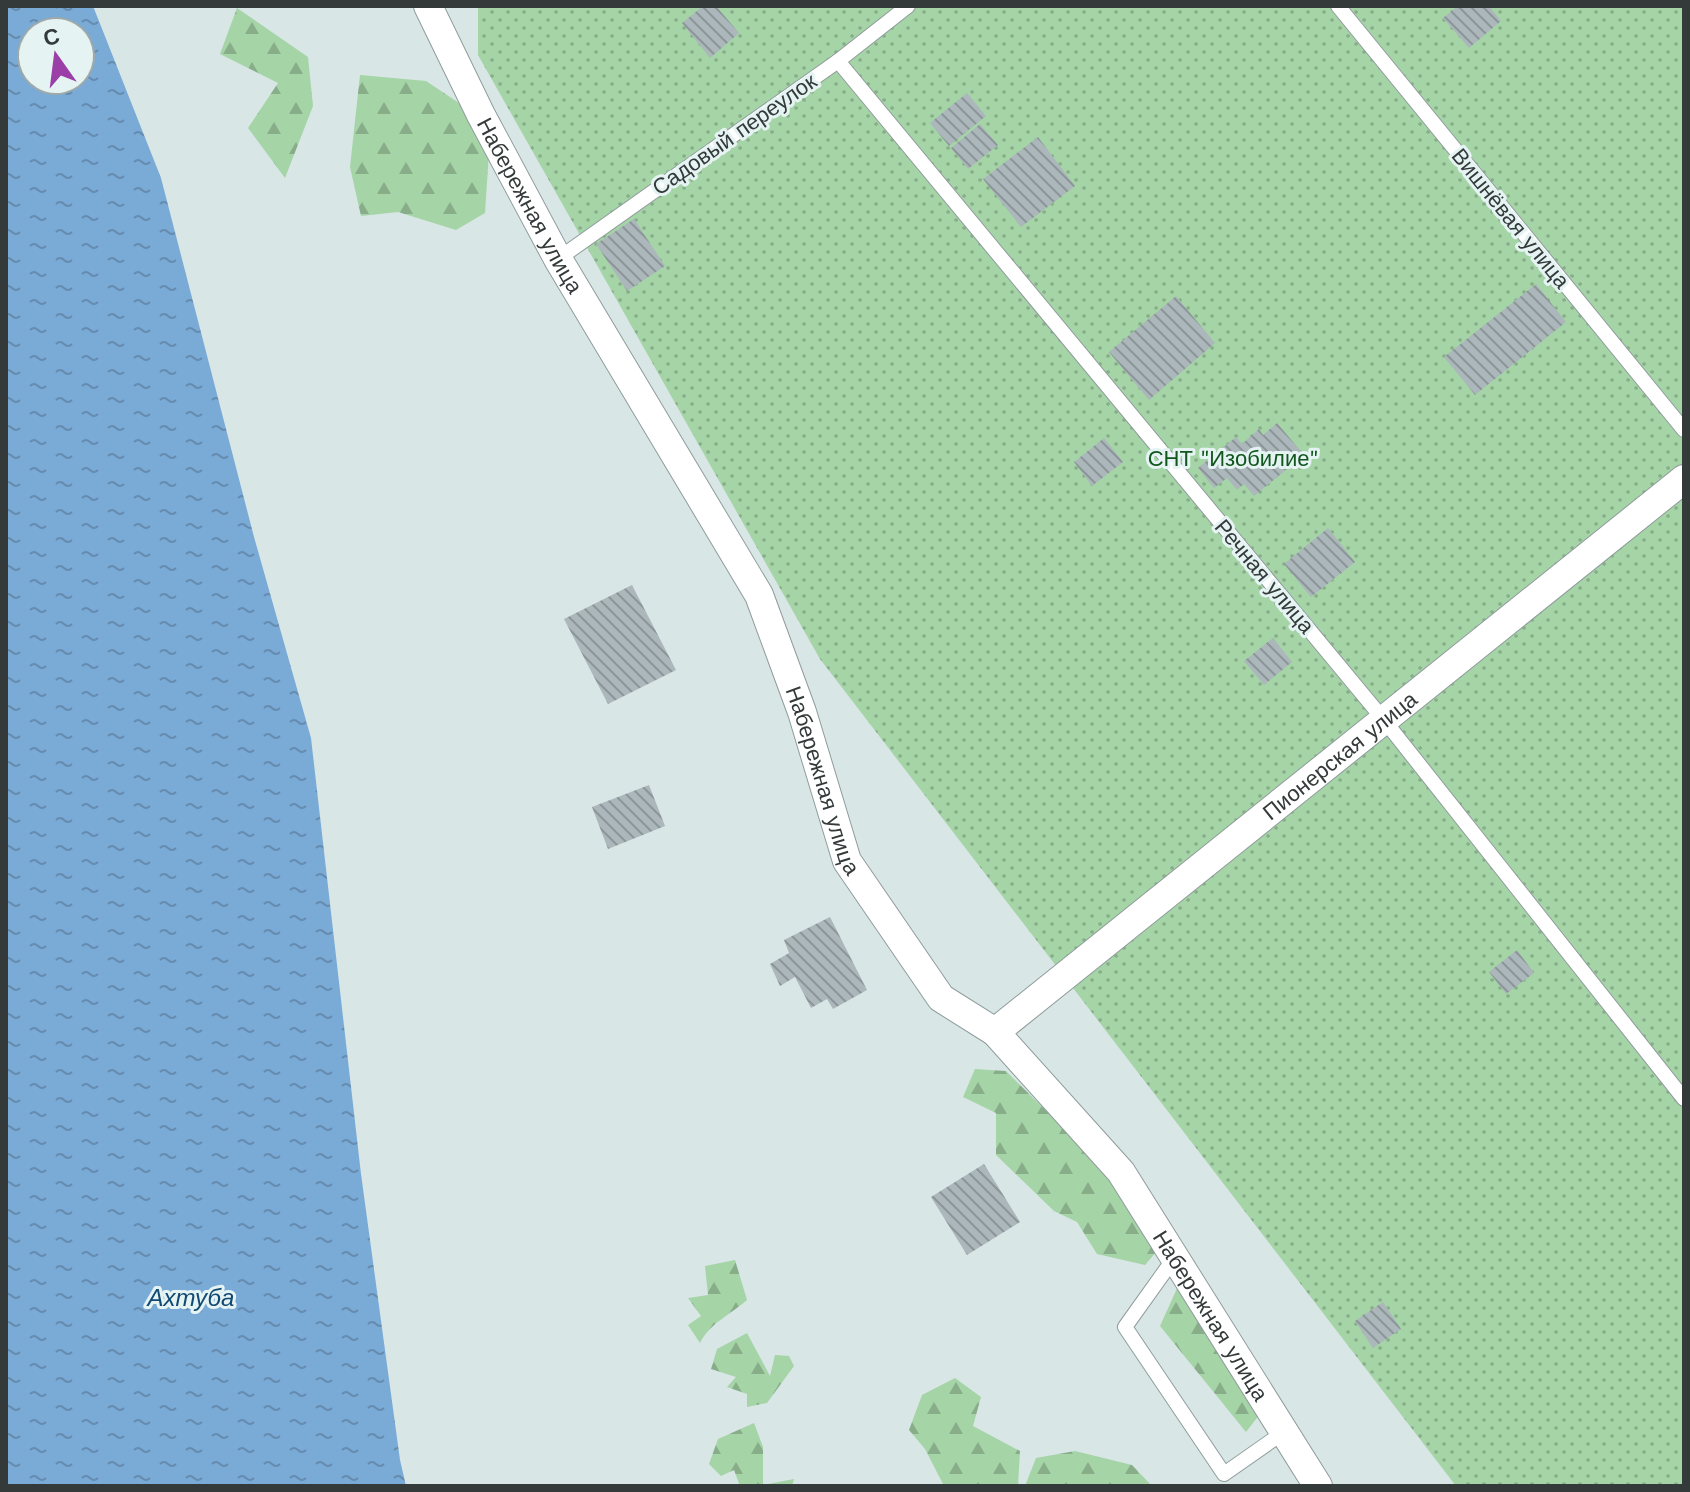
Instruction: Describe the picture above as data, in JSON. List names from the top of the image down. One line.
{"streets":{"street":["Набережная улица","Пионерская улица"],"lane":["Садовый переулок","Вишнёвая улица","Речная улица"]},"crossings":[["Садовый переулок","Набережная улица"],["Садовый переулок","Речная улица"],["Набережная улица","Пионерская улица"],["Речная улица","Пионерская улица"]],"water":["Ахтуба"],"parks":["СНТ \"Изобилие\""],"north":"top"}
